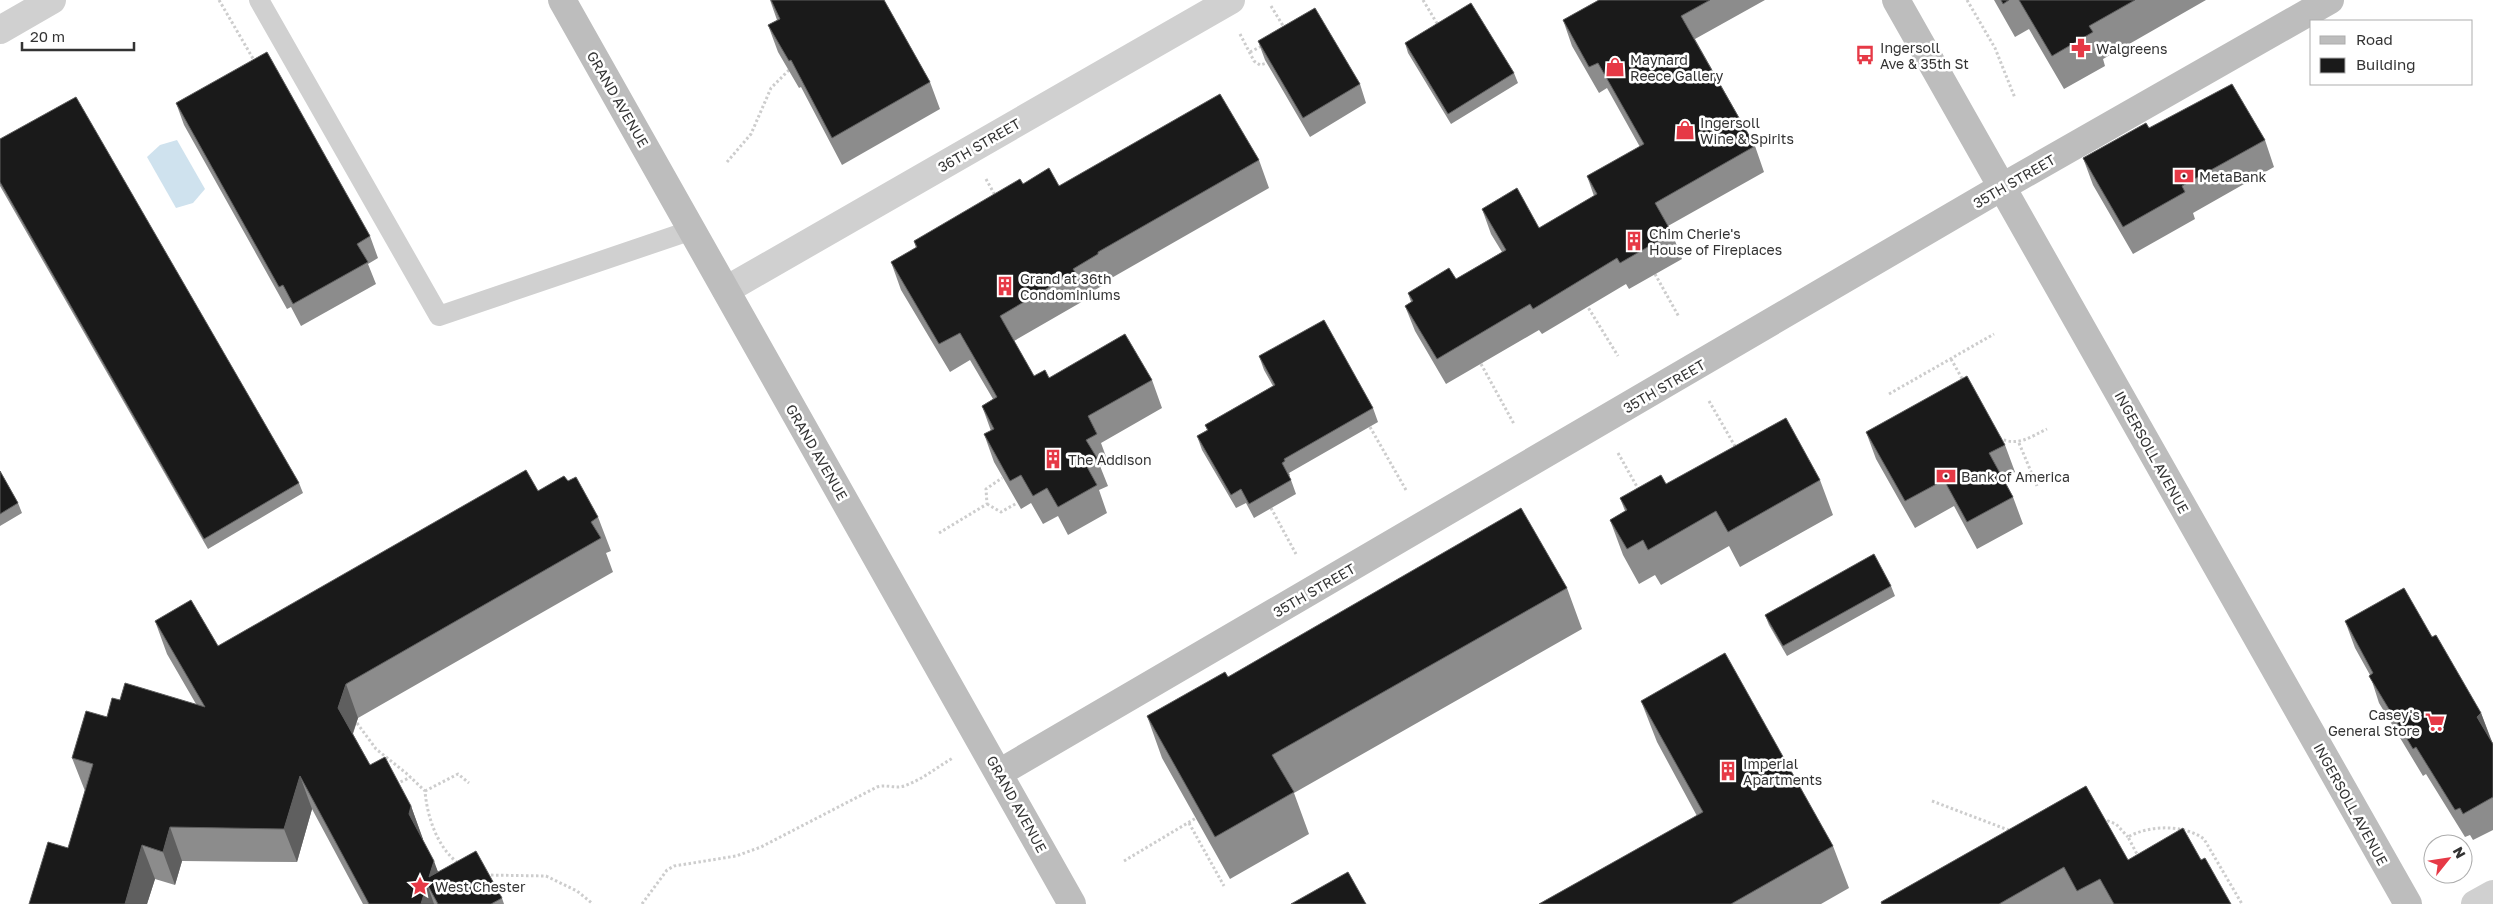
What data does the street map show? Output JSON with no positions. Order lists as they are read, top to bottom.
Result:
{
  "streets": {
    "main road": ["GRAND AVENUE", "35TH STREET", "INGERSOLL AVENUE"],
    "street": ["36TH STREET"]
  },
  "crossings": [
    ["GRAND AVENUE", "36TH STREET"],
    ["GRAND AVENUE", "35TH STREET"],
    ["35TH STREET", "INGERSOLL AVENUE"]
  ],
  "places": {
    "pharmacy": ["Walgreens"],
    "bus stop": ["Ingersoll Ave & 35th St"],
    "shop": ["Maynard Reece Gallery", "Ingersoll Wine & Spirits"],
    "bank": ["MetaBank", "Bank of America"],
    "building": [
      "Chim Cherie's House of Fireplaces",
      "Grand at 36th Condominiums",
      "The Addison",
      "Imperial Apartments"
    ],
    "supermarket": ["Casey's General Store"],
    "place": ["West Chester"]
  },
  "legend": ["Road", "Building"],
  "scale_bar": "20 m",
  "north": "top right"
}
